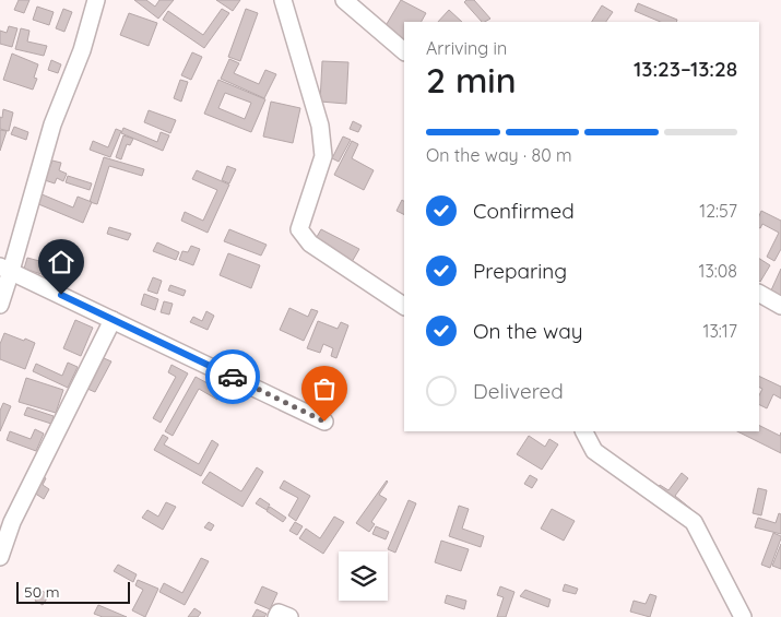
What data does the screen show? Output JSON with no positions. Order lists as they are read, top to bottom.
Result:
{
  "scale_bar": "50 m",
  "page": {
    "heading": ["2 min", "Arriving in", "13:23–13:28"],
    "bar": "On the way · 80 m",
    "list": [
      ["Confirmed", "12:57"],
      ["Preparing", "13:08"],
      ["On the way", "13:17"],
      "Delivered"
    ],
    "scale": "50 m"
  }
}
